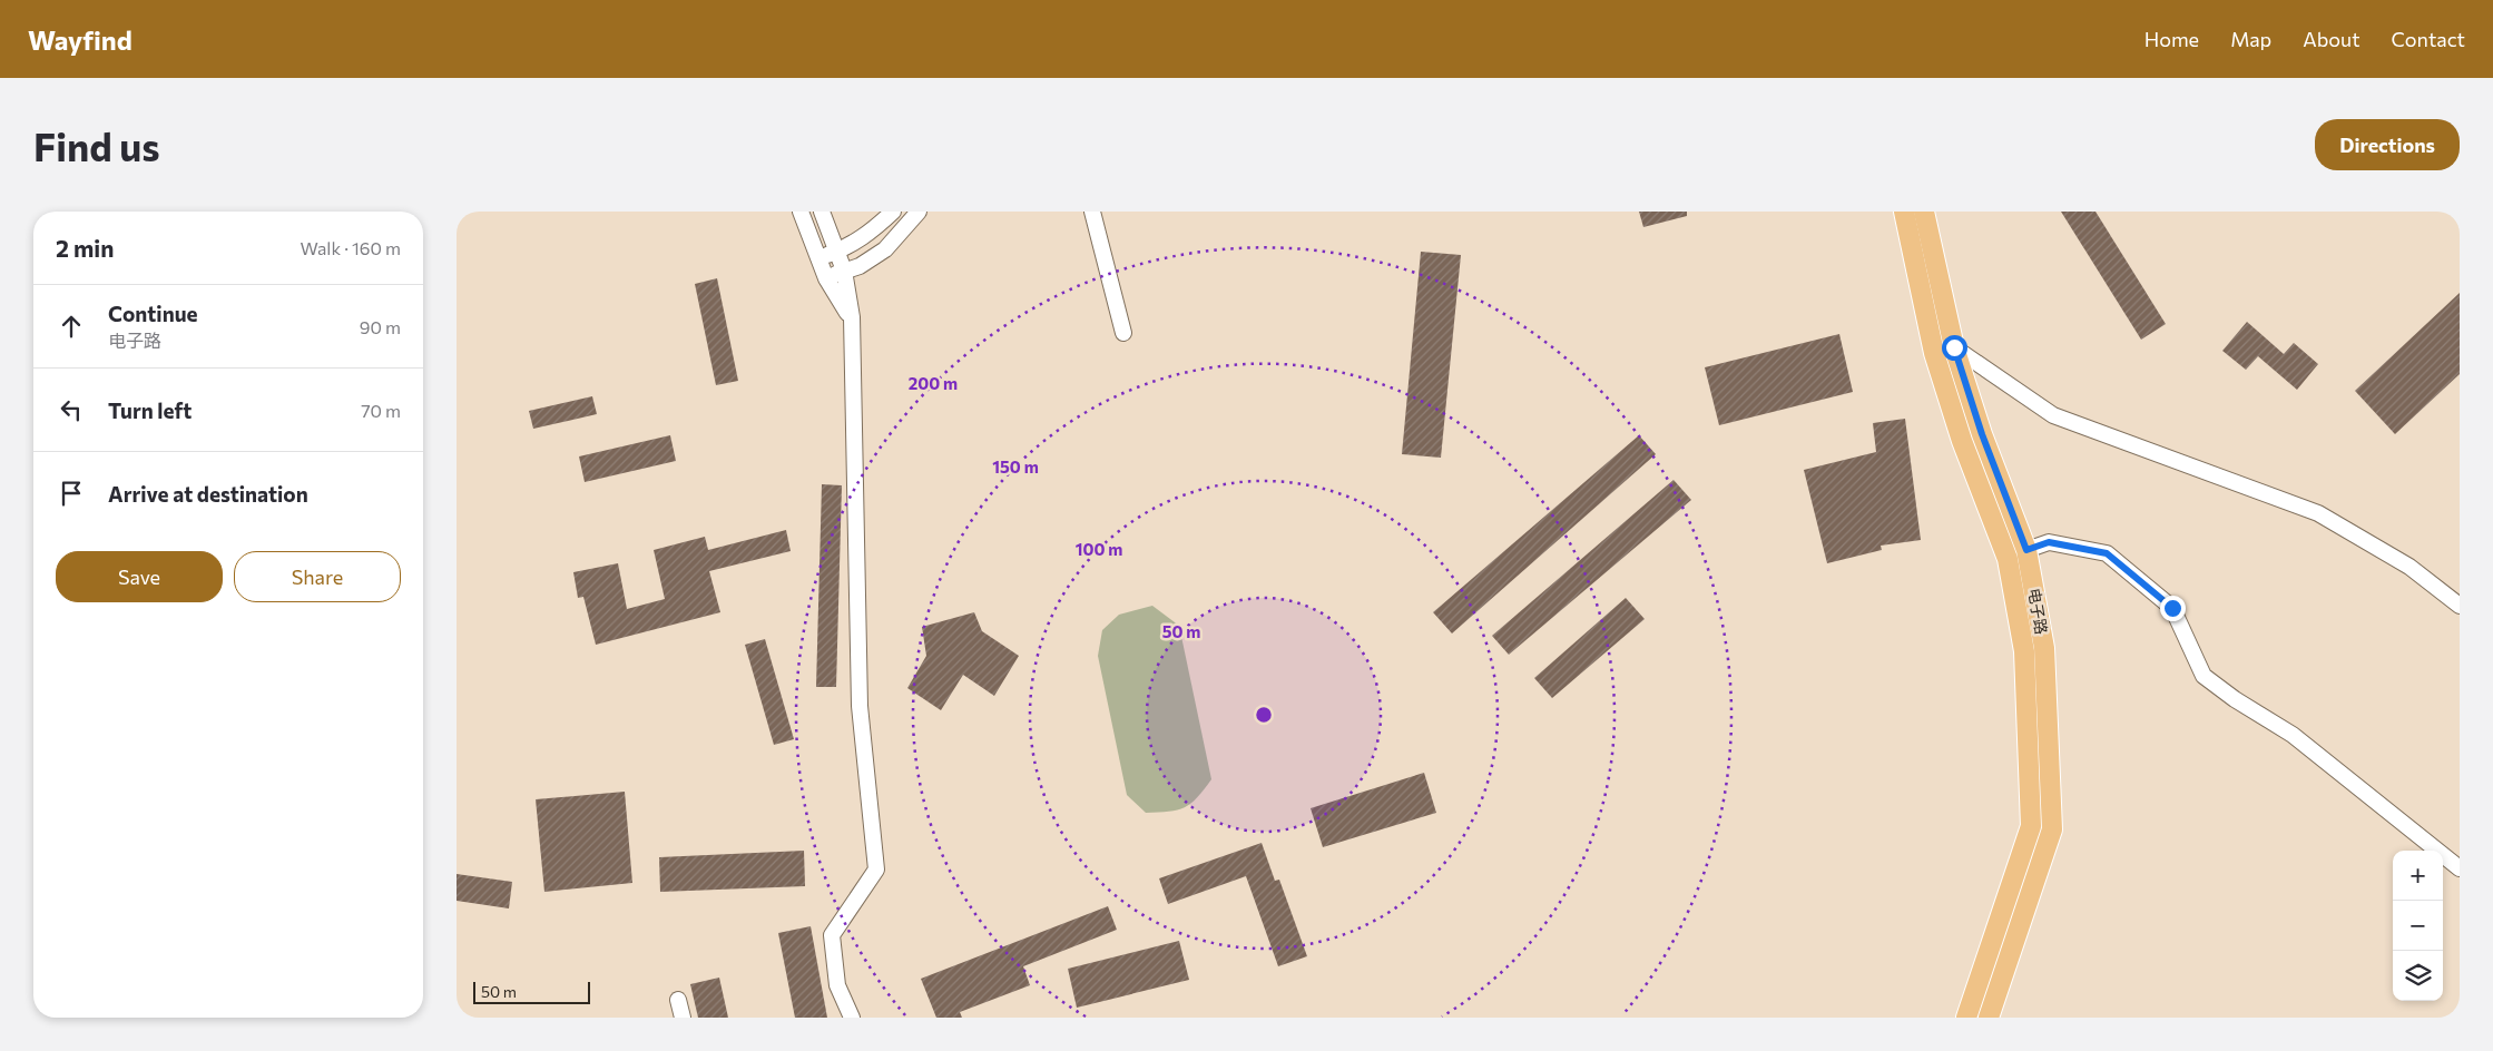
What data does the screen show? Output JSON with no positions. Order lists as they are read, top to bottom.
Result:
{
  "streets": {
    "main road": ["电子路"]
  },
  "scale_bar": "50 m",
  "page": {
    "header": "Wayfind",
    "nav": [
      "Home",
      "Map",
      "About",
      "Contact"
    ],
    "buttons": [
      "Directions",
      ["Save", "Share"]
    ],
    "title": "Find us",
    "heading": ["2 min", "Walk · 160 m"],
    "list": [
      ["Continue", "电子路", "90 m"],
      ["Turn left", "70 m"],
      "Arrive at destination"
    ],
    "map_buttons": ["+", "−"],
    "scale": "50 m"
  },
  "rings": [
    "200 m",
    "150 m",
    "100 m",
    "50 m"
  ]
}
